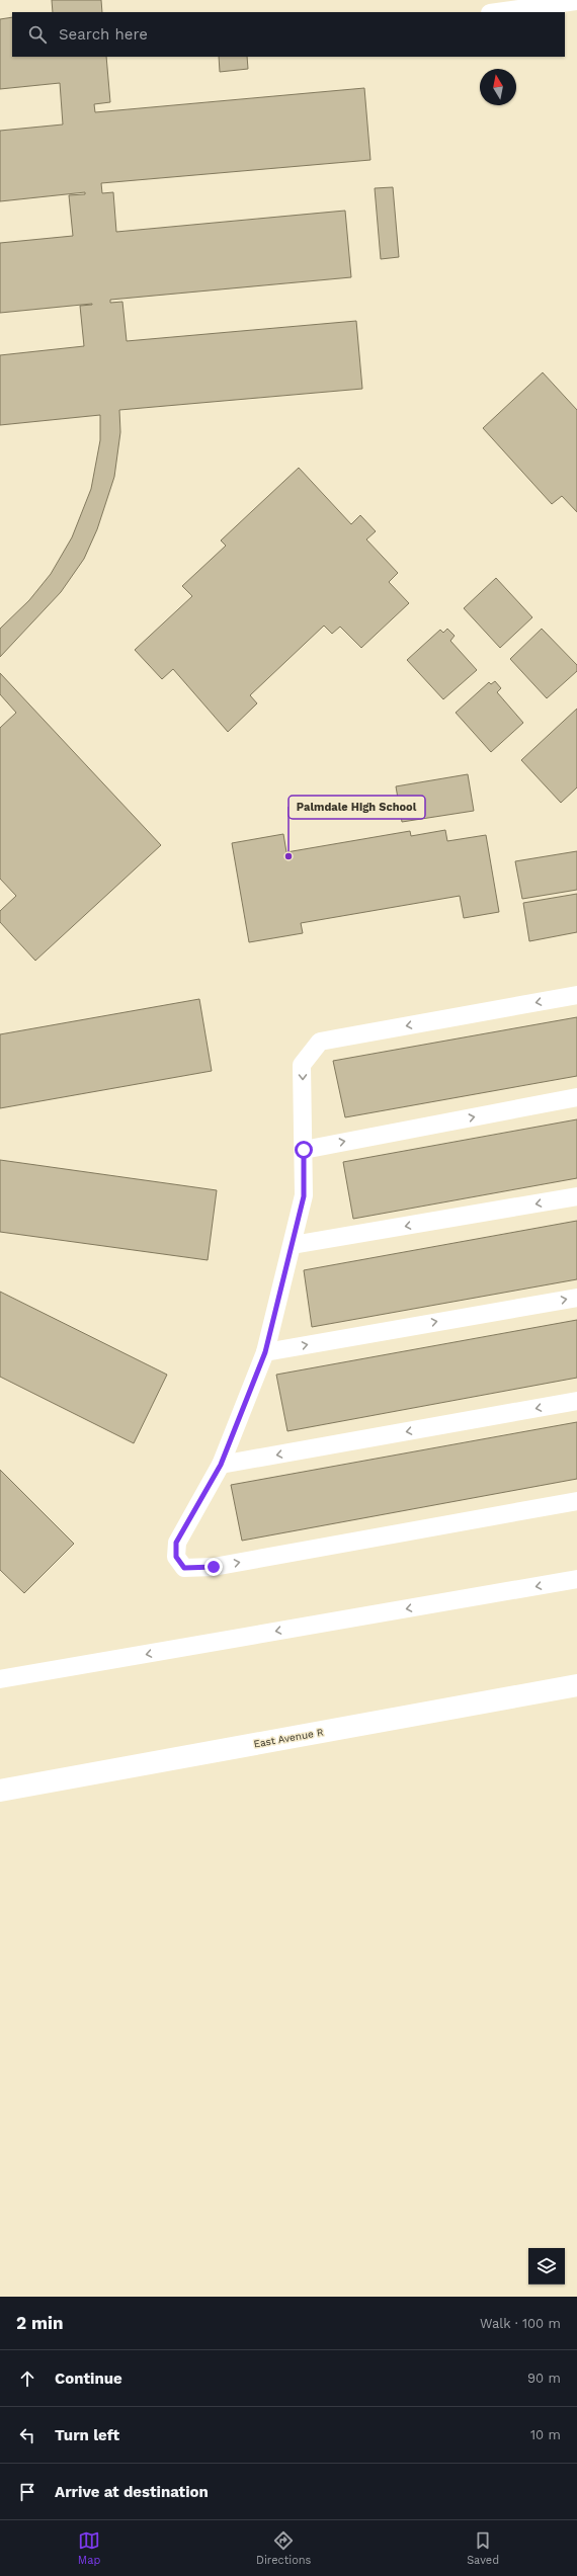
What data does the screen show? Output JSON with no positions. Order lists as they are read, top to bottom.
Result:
{
  "streets": {
    "main road": ["East Avenue R"]
  },
  "places": ["Palmdale High School"],
  "north": "top",
  "page": {
    "search": "Search here",
    "heading": ["2 min", "Walk · 100 m"],
    "list": [
      ["Continue", "90 m"],
      ["Turn left", "10 m"],
      "Arrive at destination"
    ],
    "nav": ["Map", "Directions", "Saved"]
  }
}
